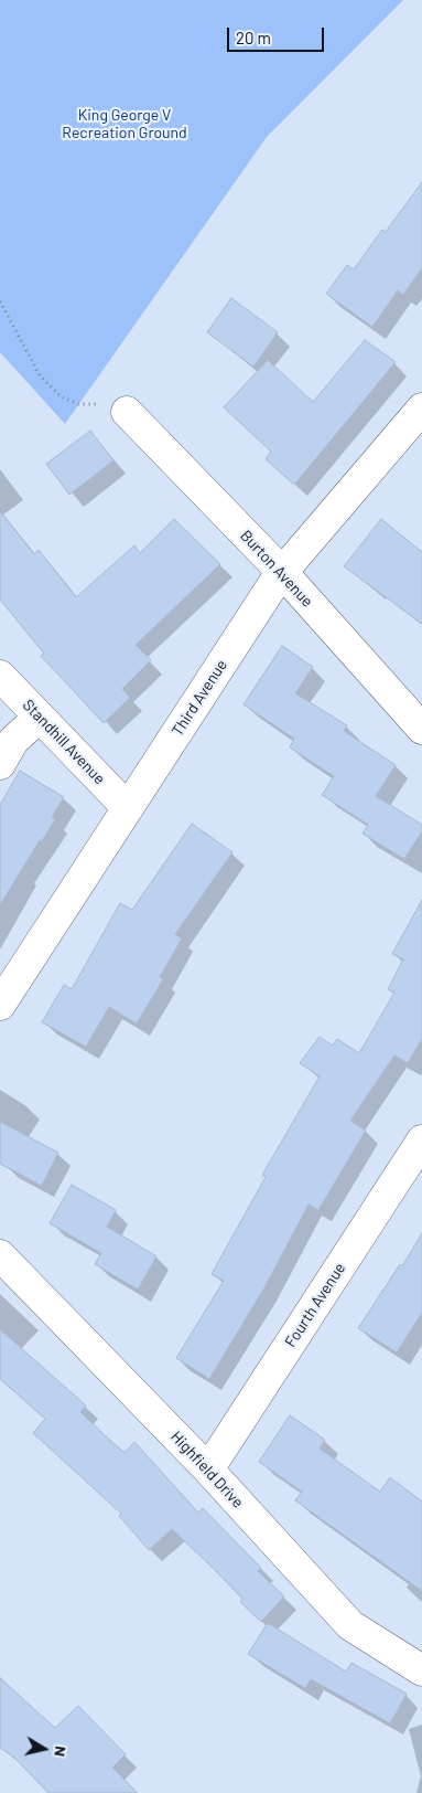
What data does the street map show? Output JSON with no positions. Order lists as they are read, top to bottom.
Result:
{
  "streets": {
    "street": [
      "Burton Avenue",
      "Third Avenue",
      "Standhill Avenue",
      "Fourth Avenue",
      "Highfield Drive"
    ]
  },
  "crossings": [
    ["Burton Avenue", "Third Avenue"],
    ["Third Avenue", "Standhill Avenue"],
    ["Fourth Avenue", "Highfield Drive"]
  ],
  "parks": ["King George V Recreation Ground"],
  "scale_bar": "20 m",
  "north": "right"
}
